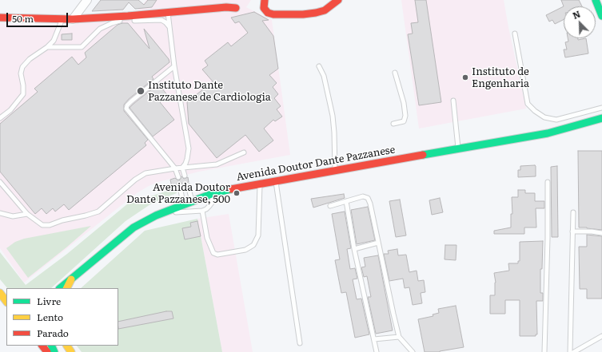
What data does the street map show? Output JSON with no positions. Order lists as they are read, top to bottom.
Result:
{
  "streets": {
    "street": ["Avenida Doutor Dante Pazzanese"]
  },
  "places": ["Instituto de Engenharia", "Instituto Dante Pazzanese de Cardiologia", "Avenida Doutor Dante Pazzanese, 500"],
  "legend": ["Livre", "Lento", "Parado"],
  "scale_bar": "50 m",
  "north": "top left"
}
